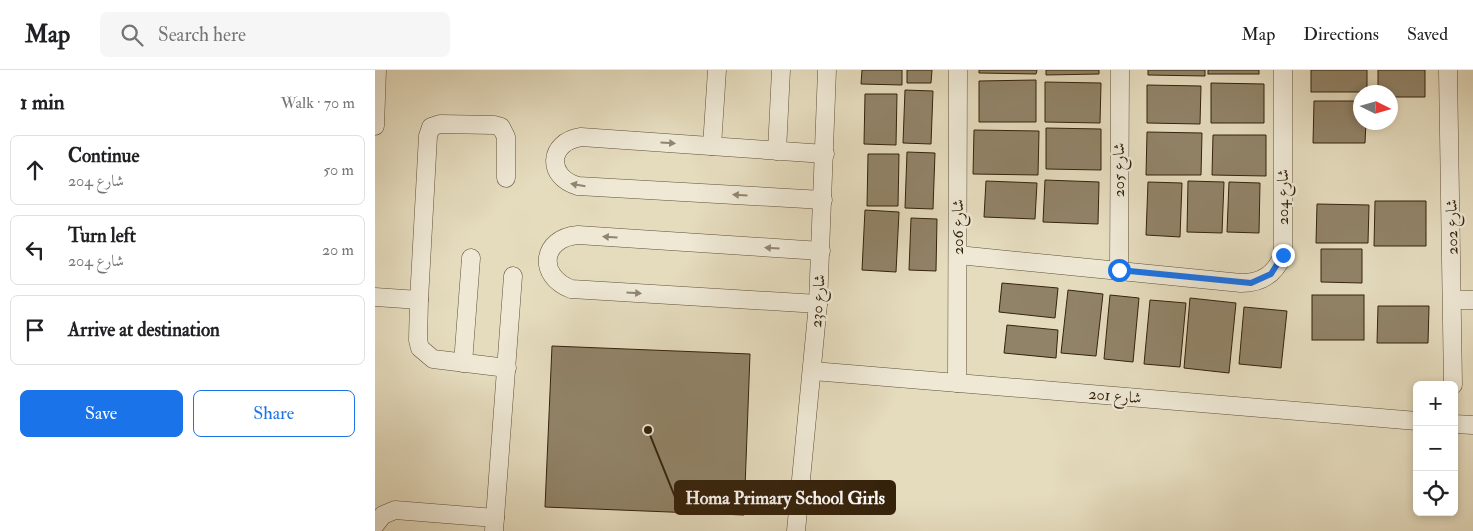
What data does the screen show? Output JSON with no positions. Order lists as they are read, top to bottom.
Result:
{
  "streets": {
    "street": [
      "شارع 205",
      "شارع 204",
      "شارع 206",
      "شارع 202",
      "شارع 230",
      "شارع 201"
    ]
  },
  "crossings": [
    ["شارع 205", "شارع 204"],
    ["شارع 204", "شارع 206"],
    ["شارع 206", "شارع 201"],
    ["شارع 230", "شارع 201"]
  ],
  "places": ["Homa Primary School Girls"],
  "north": "right",
  "page": {
    "header": "Map",
    "search": "Search here",
    "nav": ["Map", "Directions", "Saved"],
    "heading": ["1 min", "Walk · 70 m"],
    "list": [
      ["Continue", "شارع 204", "50 m"],
      ["Turn left", "شارع 204", "20 m"],
      "Arrive at destination"
    ],
    "buttons": ["Save", "Share"],
    "map_buttons": ["+", "−"]
  }
}
